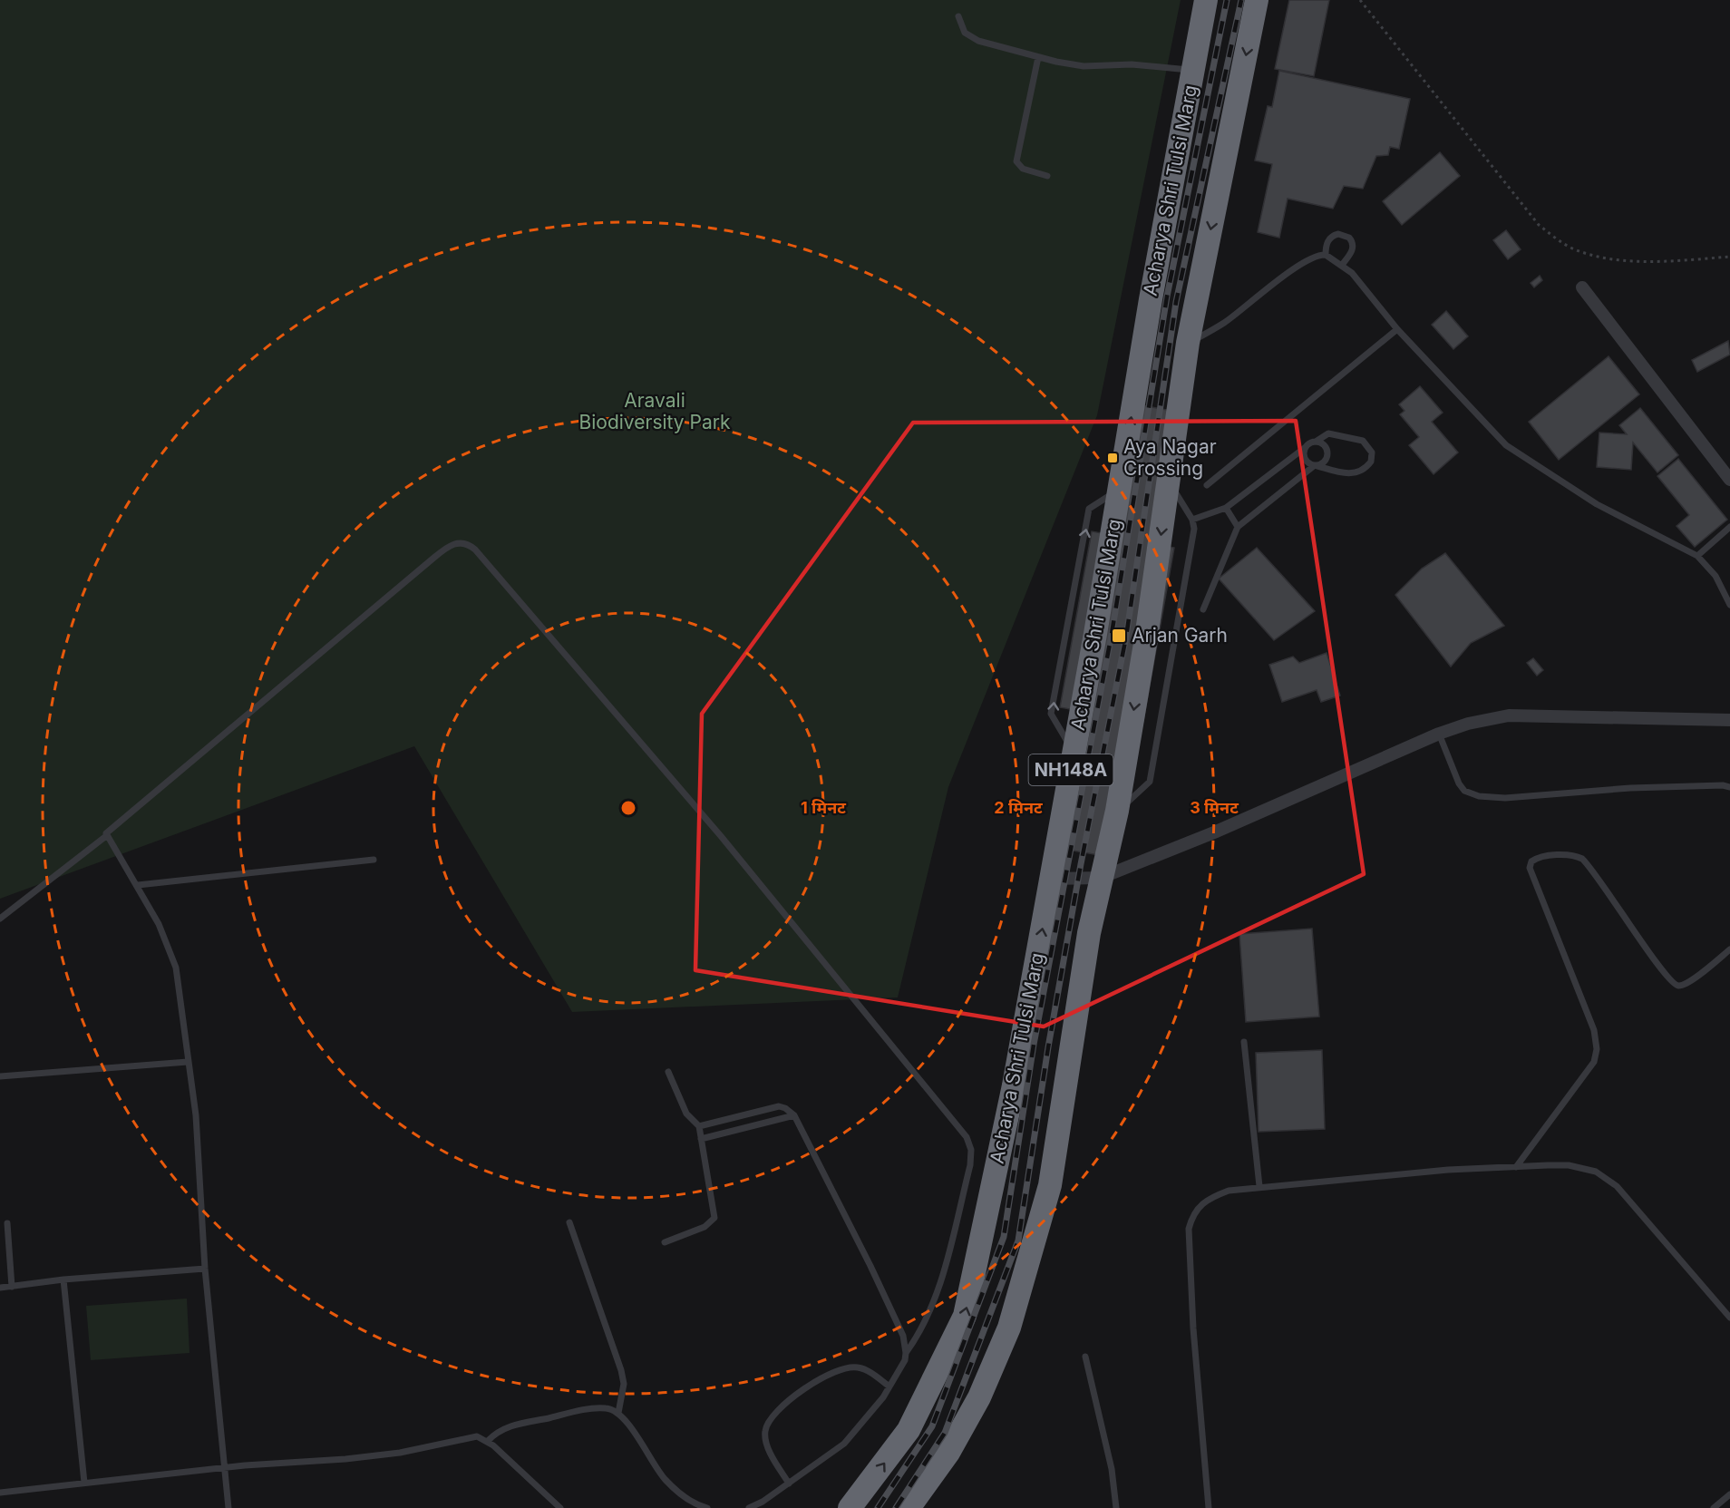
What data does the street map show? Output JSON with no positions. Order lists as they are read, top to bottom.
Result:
{
  "streets": {
    "highway": ["Acharya Shri Tulsi Marg", "NH148A"]
  },
  "parks": ["Aravali Biodiversity Park"],
  "places": {
    "transit": ["Aya Nagar Crossing", "Arjan Garh"]
  },
  "rings": ["1 मिनट", "2 मिनट", "3 मिनट"]
}
